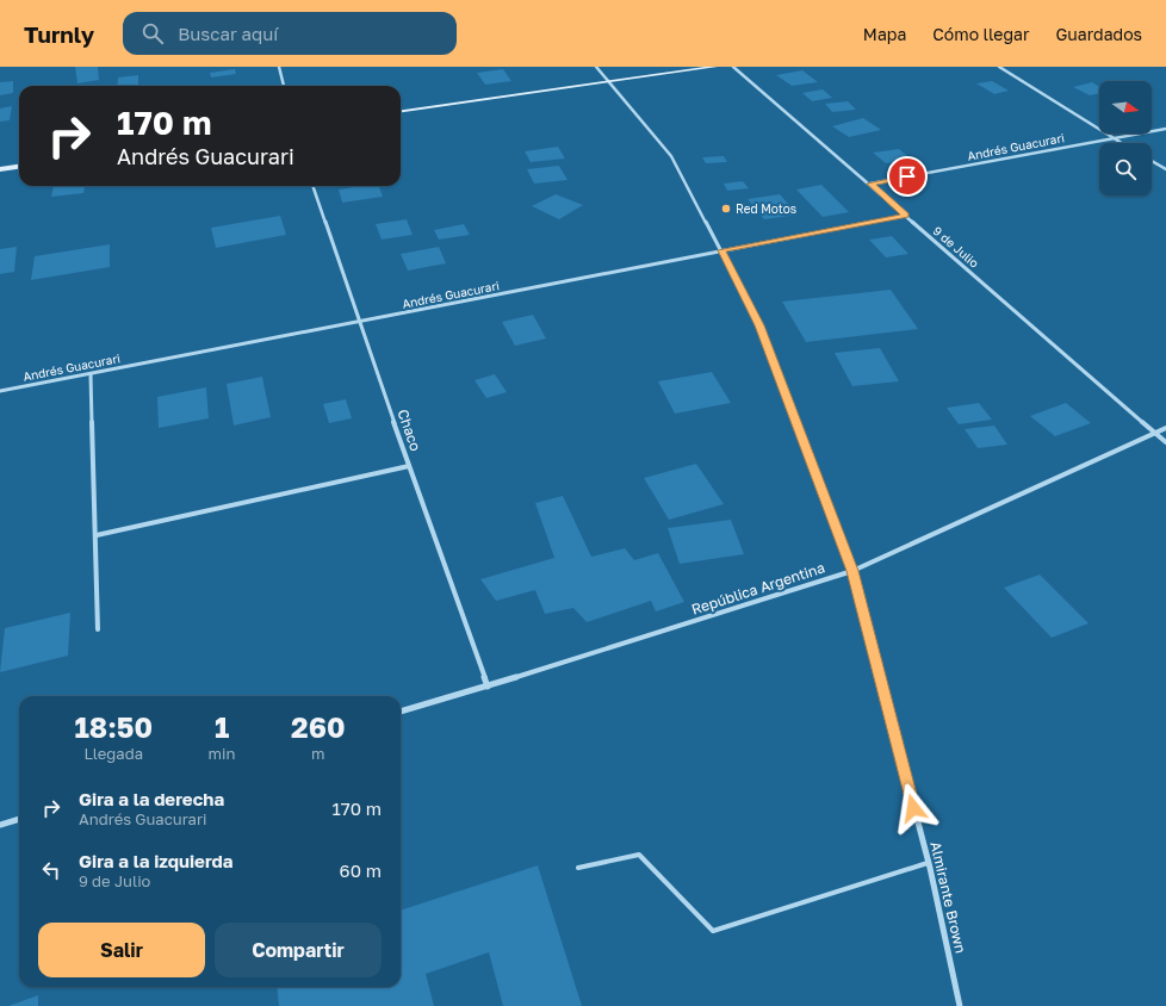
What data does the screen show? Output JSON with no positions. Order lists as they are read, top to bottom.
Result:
{
  "streets": {
    "street": [
      "Andrés Guacurari",
      "9 de Julio",
      "Chaco",
      "República Argentina",
      "Almirante Brown"
    ]
  },
  "crossings": [
    ["Andrés Guacurari", "9 de Julio"],
    ["Andrés Guacurari", "Chaco"],
    ["Andrés Guacurari", "Almirante Brown"],
    ["9 de Julio", "República Argentina"],
    ["Chaco", "República Argentina"],
    ["República Argentina", "Almirante Brown"]
  ],
  "places": ["Red Motos"],
  "north": "right",
  "page": {
    "header": "Turnly",
    "search": "Buscar aquí",
    "nav": ["Mapa", "Cómo llegar", "Guardados"],
    "turn": ["170 m", "Andrés Guacurari"],
    "eta": [
      "18:50",
      "Llegada",
      "1",
      "min",
      "260",
      "m"
    ],
    "list": [
      {
        "name": "Gira a la derecha",
        "note": "Andrés Guacurari",
        "value": "170 m"
      },
      {
        "name": "Gira a la izquierda",
        "note": "9 de Julio",
        "value": "60 m"
      }
    ],
    "buttons": ["Salir", "Compartir"]
  }
}
